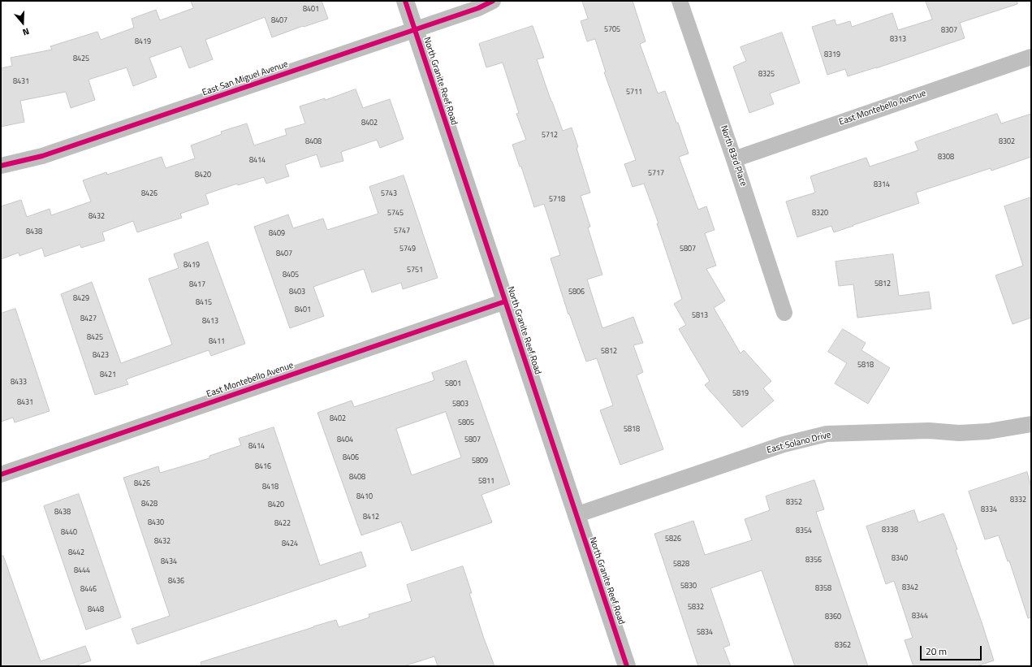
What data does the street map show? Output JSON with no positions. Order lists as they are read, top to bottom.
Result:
{
  "streets": {
    "street": [
      "East San Miguel Avenue",
      "North Granite Reef Road",
      "East Montebello Avenue",
      "North 83rd Place",
      "East Solano Drive"
    ]
  },
  "crossings": [
    ["East San Miguel Avenue", "North Granite Reef Road"],
    ["North Granite Reef Road", "East Montebello Avenue"],
    ["North Granite Reef Road", "East Solano Drive"],
    ["East Montebello Avenue", "North 83rd Place"]
  ],
  "house_numbers": [
    "8401",
    "8407",
    "5705",
    "8307",
    "8313",
    "8419",
    "8319",
    "8425",
    "8325",
    "8431",
    "5711",
    "8402",
    "5712",
    "8408",
    "8302",
    "8308",
    "8414",
    "5717",
    "8420",
    "8314",
    "8426",
    "5743",
    "5718",
    "5745",
    "8320",
    "8432",
    "5747",
    "8438",
    "8409",
    "5749",
    "5807",
    "8407",
    "8419",
    "5751",
    "8405",
    "5812",
    "8417",
    "8403",
    "5806",
    "8429",
    "8415",
    "8401",
    "5813",
    "8427",
    "8413",
    "8425",
    "8411",
    "5812",
    "8423",
    "5818",
    "8421",
    "8433",
    "5801",
    "5819",
    "8431",
    "5803",
    "8402",
    "5805",
    "5818",
    "8404",
    "5807",
    "8414",
    "8406",
    "5809",
    "8416",
    "8408",
    "5811",
    "8426",
    "8418",
    "8410",
    "8332",
    "8352",
    "8428",
    "8420",
    "8334",
    "8438",
    "8412",
    "8430",
    "8422",
    "8338",
    "8354",
    "8440",
    "5826",
    "8432",
    "8424",
    "8442",
    "8340",
    "8356",
    "8434",
    "5828",
    "8444",
    "8436",
    "5830",
    "8342",
    "8358",
    "8446",
    "5832",
    "8448",
    "8344",
    "8360",
    "5834",
    "8362"
  ],
  "scale_bar": "20 m",
  "north": "bottom"
}
